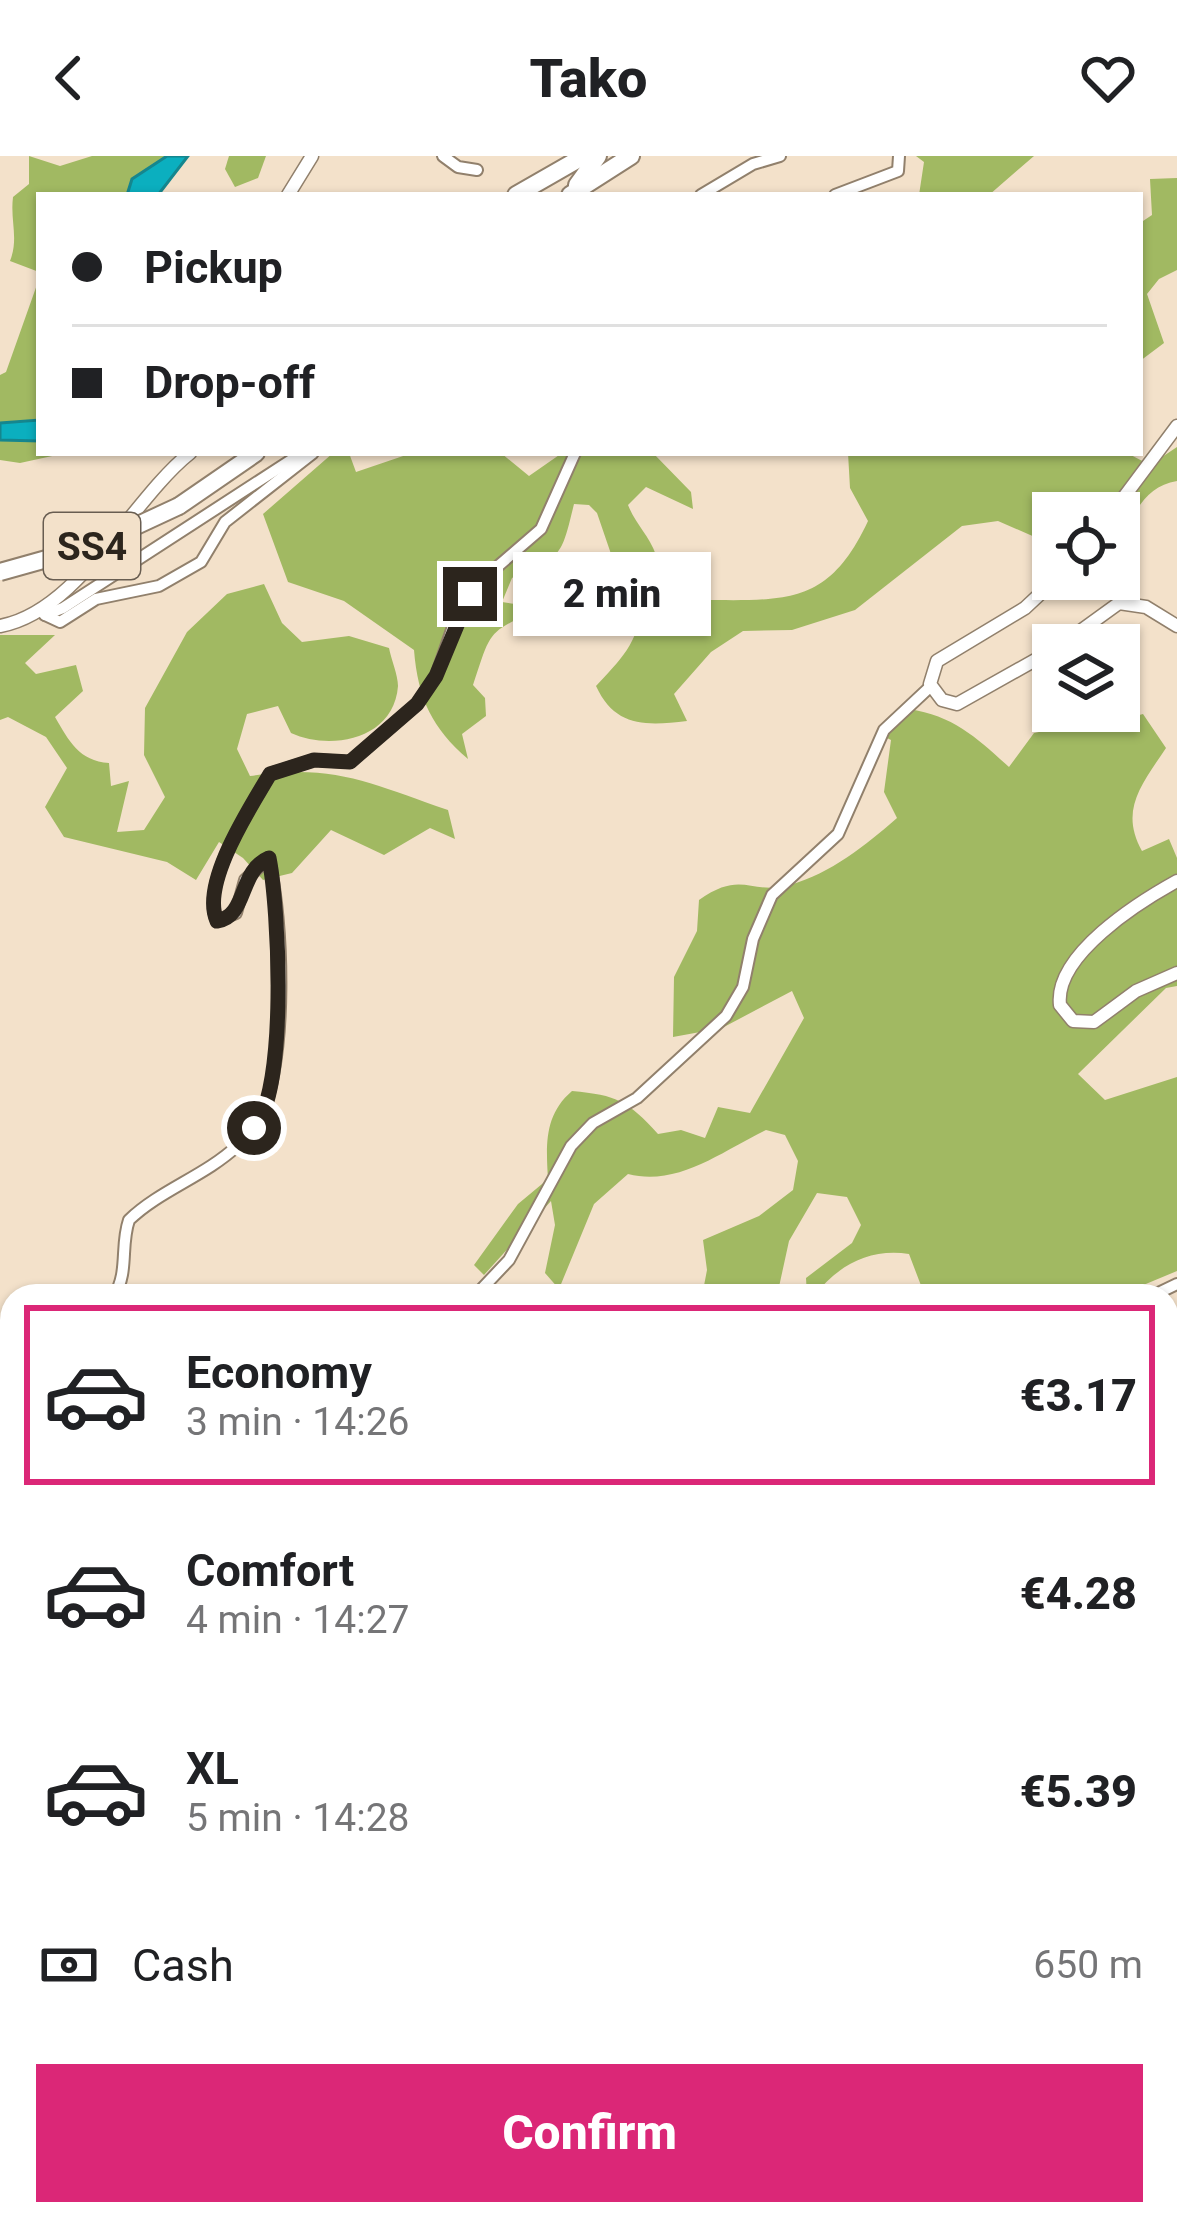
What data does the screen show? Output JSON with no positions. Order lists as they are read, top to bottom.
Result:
{
  "streets": {
    "highway": ["SS4"]
  },
  "page": {
    "header": "Tako",
    "banner": ["Pickup", "Drop-off"],
    "bubble": "2 min",
    "list": [
      {
        "name": "Economy",
        "note": "3 min · 14:26",
        "value": "€3.17"
      },
      {
        "name": "Comfort",
        "note": "4 min · 14:27",
        "value": "€4.28"
      },
      {
        "name": "XL",
        "note": "5 min · 14:28",
        "value": "€5.39"
      }
    ],
    "pay": ["Cash", "650 m"],
    "buttons": "Confirm"
  }
}
